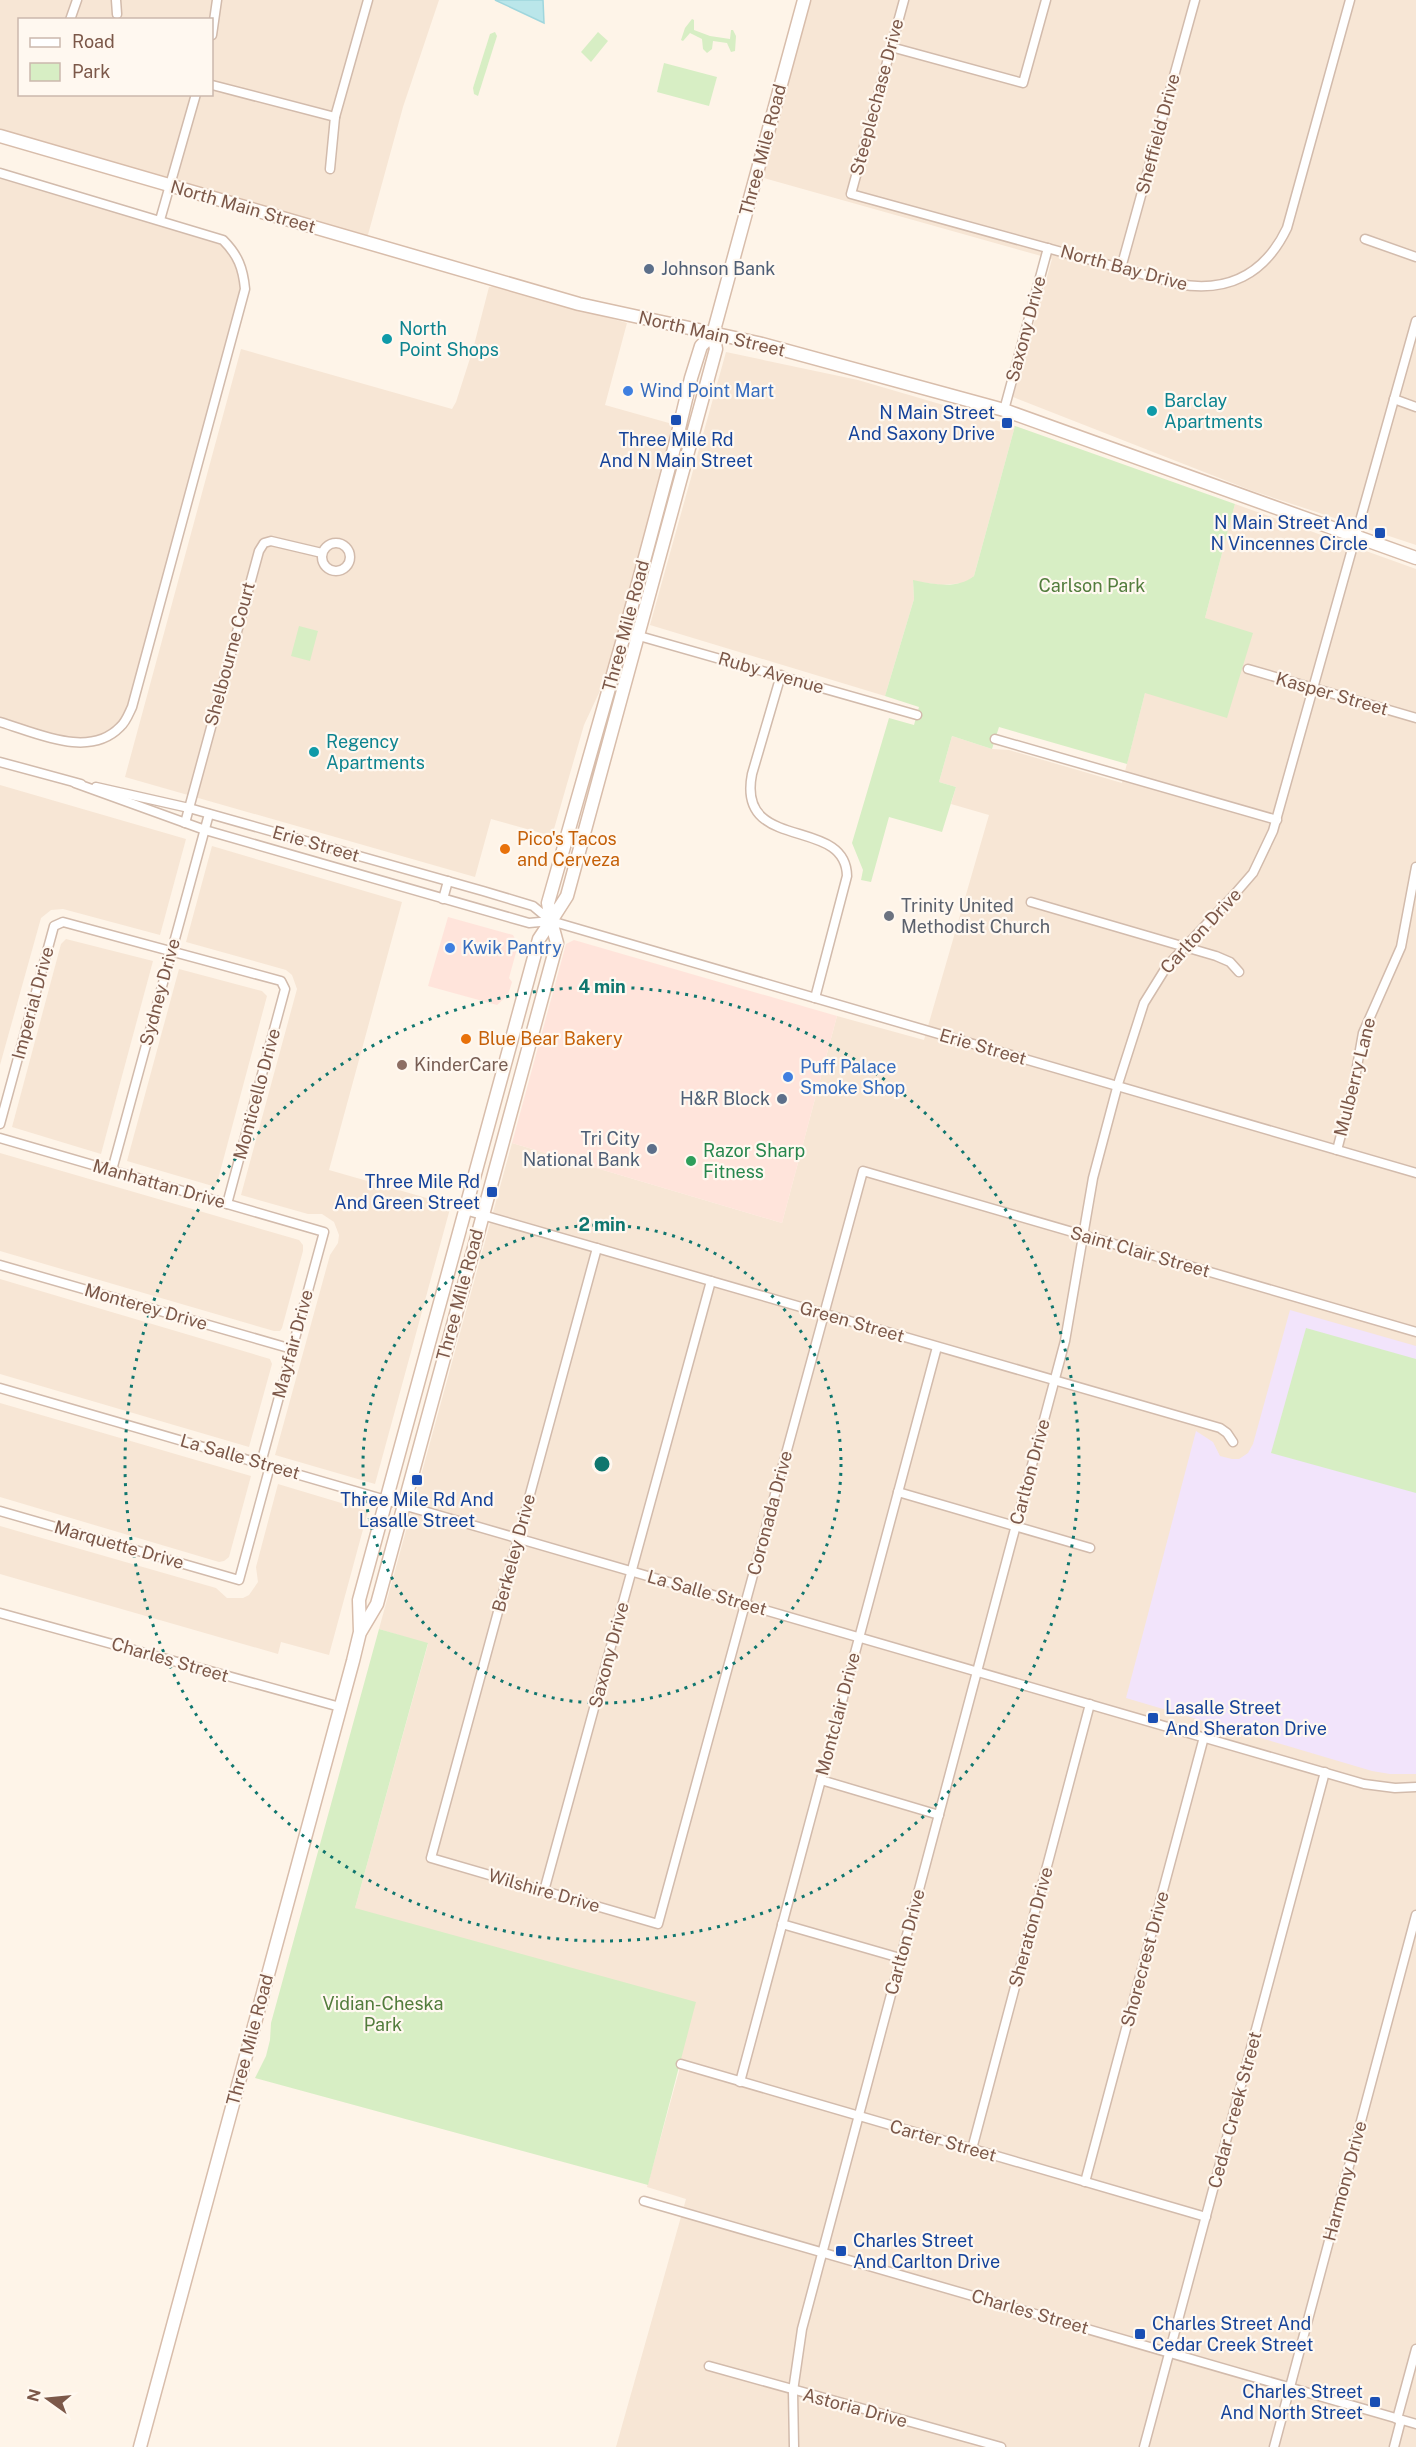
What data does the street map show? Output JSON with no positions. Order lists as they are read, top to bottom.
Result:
{
  "streets": {
    "street": [
      "Steeplechase Drive",
      "Sheffield Drive",
      "Three Mile Road",
      "North Main Street",
      "North Bay Drive",
      "Saxony Drive",
      "Shelbourne Court",
      "Ruby Avenue",
      "Kasper Street",
      "Erie Street",
      "Carlton Drive",
      "Sydney Drive",
      "Imperial Drive",
      "Mulberry Lane",
      "Monticello Drive",
      "Manhattan Drive",
      "Saint Clair Street",
      "Monterey Drive",
      "Green Street",
      "Mayfair Drive",
      "La Salle Street",
      "Coronada Drive",
      "Marquette Drive",
      "Berkeley Drive",
      "Charles Street",
      "Montclair Drive",
      "Wilshire Drive",
      "Sheraton Drive",
      "Shorecrest Drive",
      "Cedar Creek Street",
      "Carter Street",
      "Harmony Drive",
      "Astoria Drive"
    ]
  },
  "crossings": [
    ["Steeplechase Drive", "North Bay Drive"],
    ["Sheffield Drive", "North Bay Drive"],
    ["Three Mile Road", "North Main Street"],
    ["Three Mile Road", "Ruby Avenue"],
    ["Three Mile Road", "Erie Street"],
    ["Three Mile Road", "Green Street"],
    ["Three Mile Road", "La Salle Street"],
    ["Three Mile Road", "Charles Street"],
    ["North Main Street", "Saxony Drive"],
    ["North Main Street", "Carlton Drive"],
    ["North Bay Drive", "Saxony Drive"],
    ["Saxony Drive", "Green Street"],
    ["Saxony Drive", "La Salle Street"],
    ["Saxony Drive", "Wilshire Drive"],
    ["Shelbourne Court", "Erie Street"],
    ["Kasper Street", "Carlton Drive"],
    ["Erie Street", "Carlton Drive"],
    ["Erie Street", "Sydney Drive"],
    ["Erie Street", "Mulberry Lane"],
    ["Carlton Drive", "Saint Clair Street"],
    ["Carlton Drive", "Green Street"],
    ["Carlton Drive", "La Salle Street"],
    ["Carlton Drive", "Charles Street"],
    ["Carlton Drive", "Carter Street"],
    ["Carlton Drive", "Astoria Drive"],
    ["Sydney Drive", "Imperial Drive"],
    ["Sydney Drive", "Monticello Drive"],
    ["Sydney Drive", "Manhattan Drive"],
    ["Imperial Drive", "Monticello Drive"],
    ["Monticello Drive", "Manhattan Drive"],
    ["Manhattan Drive", "Mayfair Drive"],
    ["Saint Clair Street", "Coronada Drive"],
    ["Monterey Drive", "Mayfair Drive"],
    ["Green Street", "Coronada Drive"],
    ["Green Street", "Berkeley Drive"],
    ["Green Street", "Montclair Drive"],
    ["Mayfair Drive", "La Salle Street"],
    ["Mayfair Drive", "Marquette Drive"],
    ["La Salle Street", "Coronada Drive"],
    ["La Salle Street", "Berkeley Drive"],
    ["La Salle Street", "Montclair Drive"],
    ["La Salle Street", "Sheraton Drive"],
    ["La Salle Street", "Shorecrest Drive"],
    ["La Salle Street", "Cedar Creek Street"],
    ["Coronada Drive", "Wilshire Drive"],
    ["Berkeley Drive", "Wilshire Drive"],
    ["Charles Street", "Cedar Creek Street"],
    ["Charles Street", "Harmony Drive"],
    ["Montclair Drive", "Carter Street"],
    ["Sheraton Drive", "Carter Street"],
    ["Shorecrest Drive", "Carter Street"],
    ["Cedar Creek Street", "Carter Street"]
  ],
  "parks": ["Carlson Park", "Vidian-Cheska Park"],
  "places": {
    "other": [
      "Johnson Bank",
      "North Point Shops",
      "Wind Point Mart",
      "Barclay Apartments",
      "Regency Apartments",
      "Pico's Tacos and Cerveza",
      "Trinity United Methodist Church",
      "Kwik Pantry",
      "Blue Bear Bakery",
      "KinderCare",
      "Puff Palace Smoke Shop",
      "H&R Block",
      "Tri City National Bank",
      "Razor Sharp Fitness"
    ],
    "transit": [
      "Three Mile Rd And N Main Street",
      "N Main Street And Saxony Drive",
      "N Main Street And N Vincennes Circle",
      "Three Mile Rd And Green Street",
      "Three Mile Rd And Lasalle Street",
      "Lasalle Street And Sheraton Drive",
      "Charles Street And Carlton Drive",
      "Charles Street And Cedar Creek Street",
      "Charles Street And North Street"
    ]
  },
  "legend": ["Road", "Park"],
  "north": "left",
  "rings": ["4 min", "2 min"]
}
